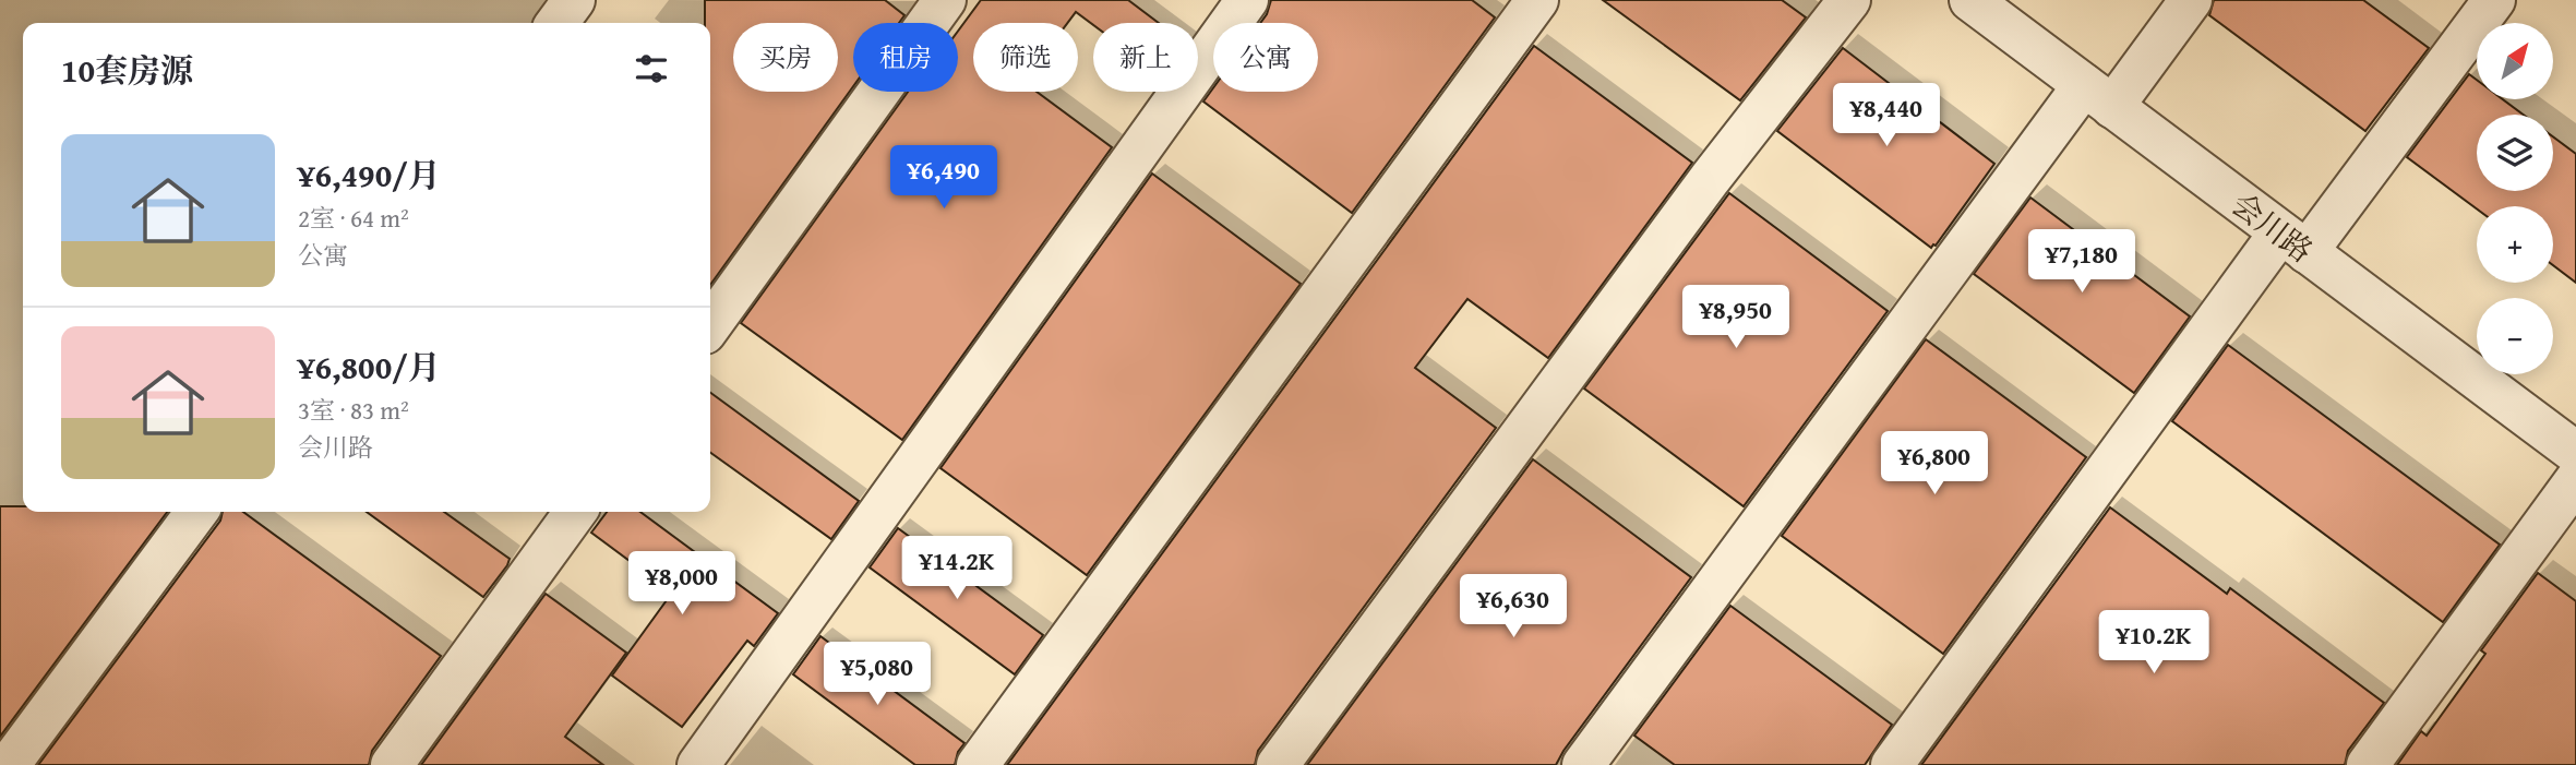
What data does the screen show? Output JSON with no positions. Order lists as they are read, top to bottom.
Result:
{
  "streets": {
    "street": ["会川路"]
  },
  "north": "top right",
  "page": {
    "map_buttons": ["+", "−"],
    "chip": [
      "买房",
      "租房",
      "筛选",
      "新上",
      "公寓"
    ],
    "heading": "10套房源",
    "price": [
      "¥8,440",
      "¥6,490",
      "¥7,180",
      "¥8,950",
      "¥6,800",
      "¥14.2K",
      "¥8,000",
      "¥6,630",
      "¥10.2K",
      "¥5,080"
    ],
    "list": [
      {
        "name": "¥6,490/月",
        "note": "2室 · 64 m² · 公寓"
      },
      {
        "name": "¥6,800/月",
        "note": "3室 · 83 m² · 会川路"
      }
    ]
  }
}
